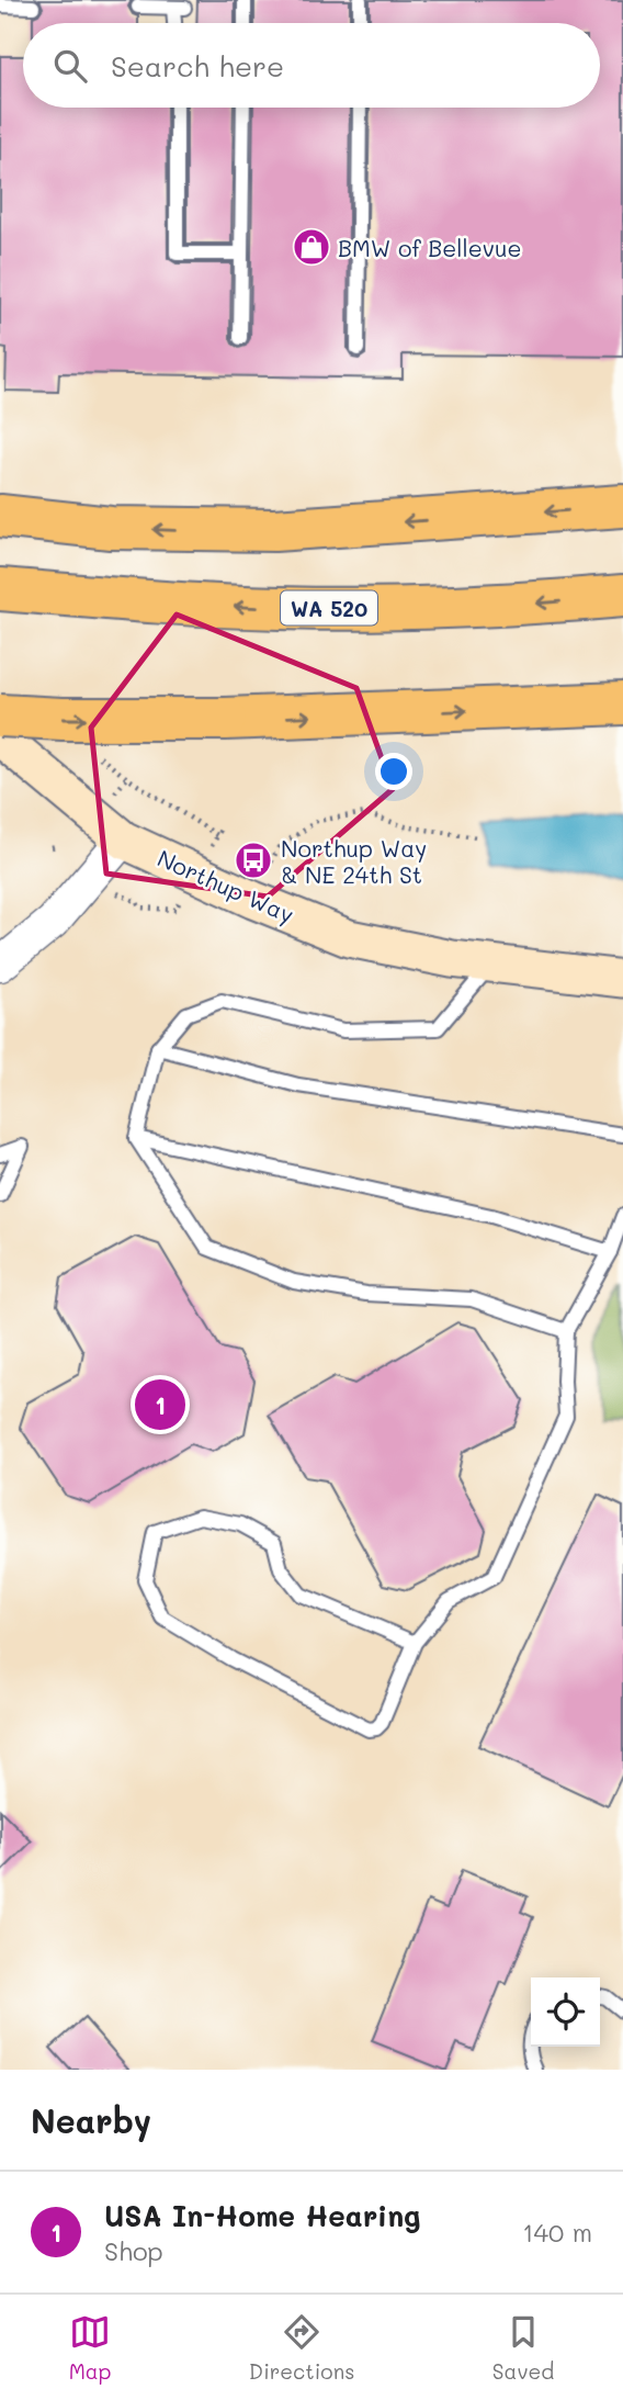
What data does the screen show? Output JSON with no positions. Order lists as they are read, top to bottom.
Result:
{
  "streets": {
    "highway": ["WA 520"],
    "main road": ["Northup Way"]
  },
  "places": {
    "shop": ["BMW of Bellevue"],
    "bus stop": ["Northup Way & NE 24th St"]
  },
  "page": {
    "search": "Search here",
    "pins": "1",
    "heading": "Nearby",
    "list": [
      {
        "mark": "1",
        "name": "USA In-Home Hearing",
        "note": "Shop",
        "value": "140 m"
      }
    ],
    "nav": ["Map", "Directions", "Saved"]
  }
}
